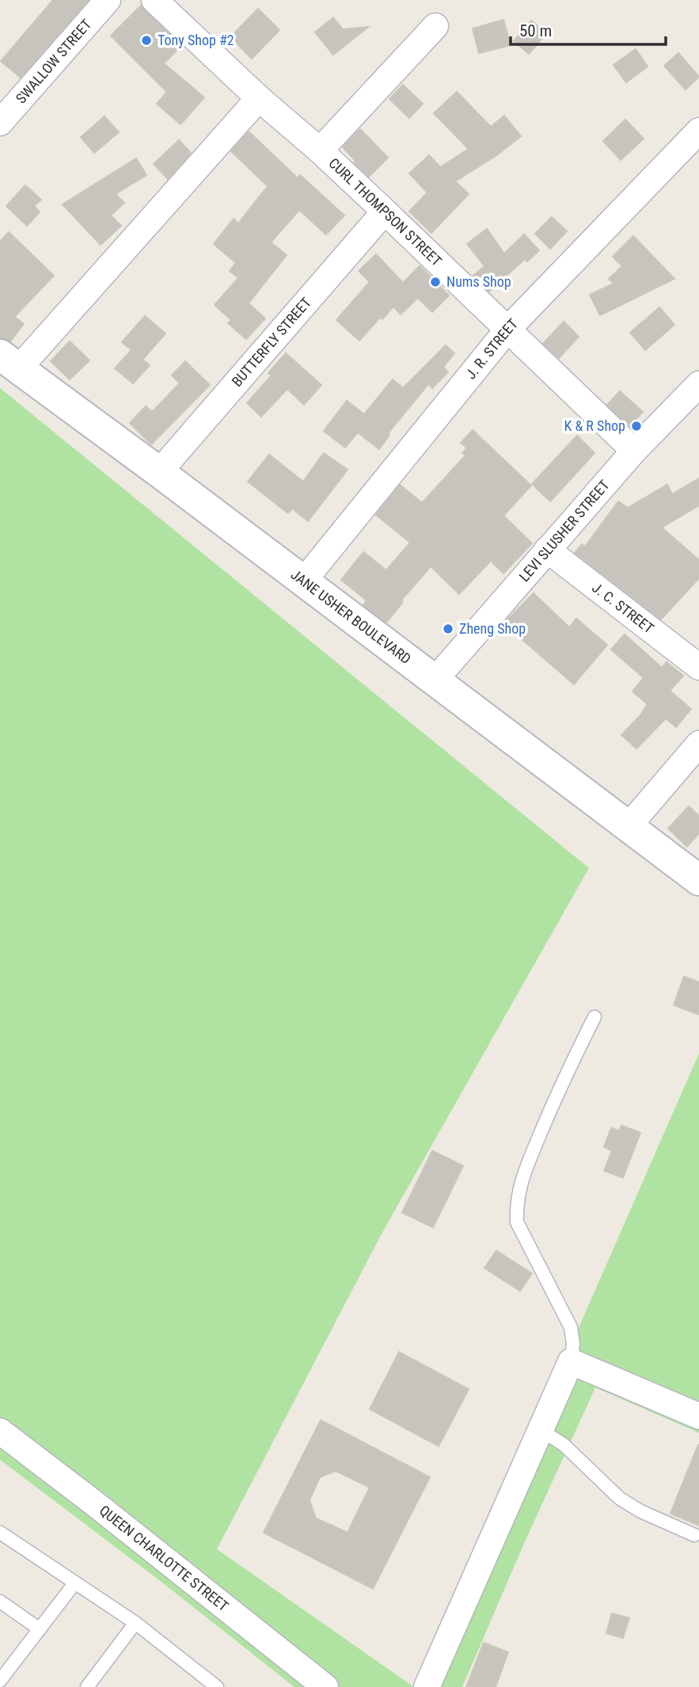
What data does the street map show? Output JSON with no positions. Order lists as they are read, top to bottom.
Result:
{
  "streets": {
    "street": [
      "SWALLOW STREET",
      "CURL THOMPSON STREET",
      "BUTTERFLY STREET",
      "J. R. STREET",
      "LEVI SLUSHER STREET",
      "J. C. STREET",
      "JANE USHER BOULEVARD",
      "QUEEN CHARLOTTE STREET"
    ]
  },
  "crossings": [
    ["CURL THOMPSON STREET", "BUTTERFLY STREET"],
    ["CURL THOMPSON STREET", "J. R. STREET"],
    ["CURL THOMPSON STREET", "LEVI SLUSHER STREET"],
    ["BUTTERFLY STREET", "JANE USHER BOULEVARD"],
    ["J. R. STREET", "JANE USHER BOULEVARD"],
    ["LEVI SLUSHER STREET", "J. C. STREET"],
    ["LEVI SLUSHER STREET", "JANE USHER BOULEVARD"]
  ],
  "places": [
    "Tony Shop #2",
    "Nums Shop",
    "K & R Shop",
    "Zheng Shop"
  ],
  "scale_bar": "50 m"
}
